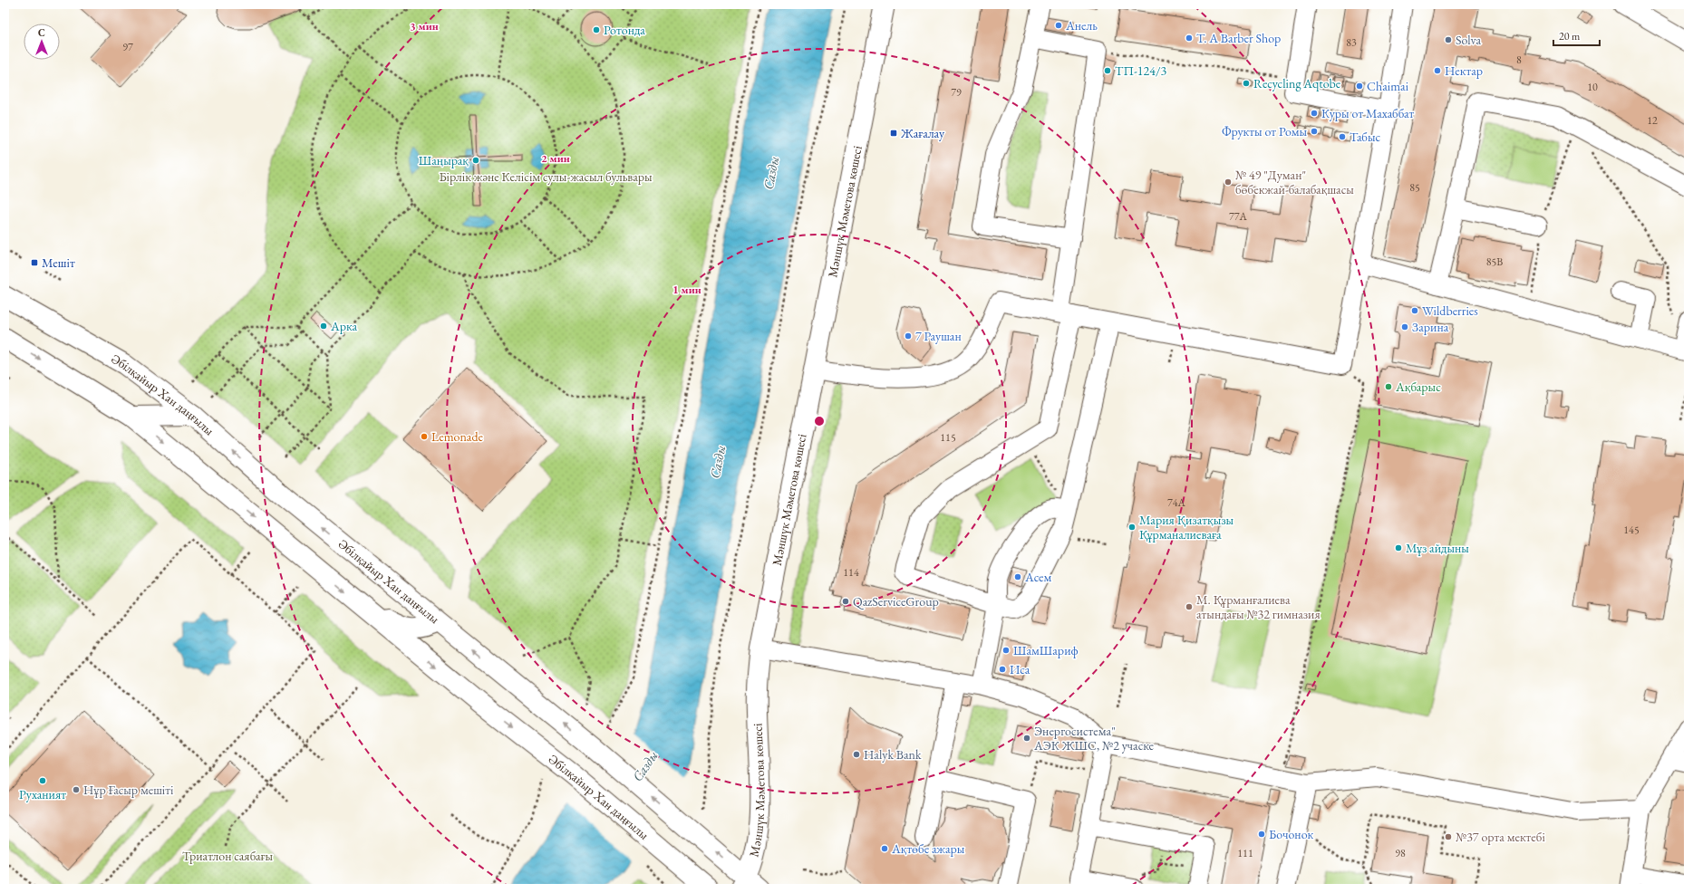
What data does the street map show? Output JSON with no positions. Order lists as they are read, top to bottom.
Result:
{
  "streets": {
    "main road": ["Мәншүк Мәметова көшесі", "Әбілқайыр Хан даңғылы"]
  },
  "crossings": [
    ["Мәншүк Мәметова көшесі", "Әбілқайыр Хан даңғылы"]
  ],
  "water": ["Сазды"],
  "parks": ["Бірлік және Келісім сулы-жасыл бульвары", "Триатлон саябағы"],
  "places": {
    "other": [
      "Анель",
      "Ротонда",
      "T. A Barber Shop",
      "Solva",
      "ТП-124/3",
      "Нектар",
      "Recycling Aqtobe",
      "Chaimai",
      "Куры от Махаббат",
      "Фрукты от Ромы",
      "Табыс",
      "Шаңырақ",
      "№ 49 \"Думан\" бөбекжай-балабақшасы",
      "Wildberries",
      "Арка",
      "Зарина",
      "7 Раушан",
      "Ақбарыс",
      "Lemonade",
      "Мария Қизатқызы Құрманалиеваға",
      "Мұз айдыны",
      "Асем",
      "QazServiceGroup",
      "М. Құрманғалиева атындағы №32 гимназия",
      "ШамШариф",
      "Иса",
      "Энергосистема\" АЭК ЖШС, №2 учаске",
      "Halyk Bank",
      "Руханият",
      "Нұр Ғасыр мешіті",
      "Бочонок",
      "№37 орта мектебі",
      "Ақтөбе ажары"
    ],
    "transit": ["Жағалау", "Мешіт"]
  },
  "house_numbers": [
    "83",
    "97",
    "8",
    "10",
    "79",
    "12",
    "85",
    "77А",
    "85В",
    "115",
    "74А",
    "145",
    "114",
    "111",
    "98"
  ],
  "scale_bar": "20 m",
  "north": "top",
  "rings": ["3 мин", "2 мин", "1 мин"]
}
